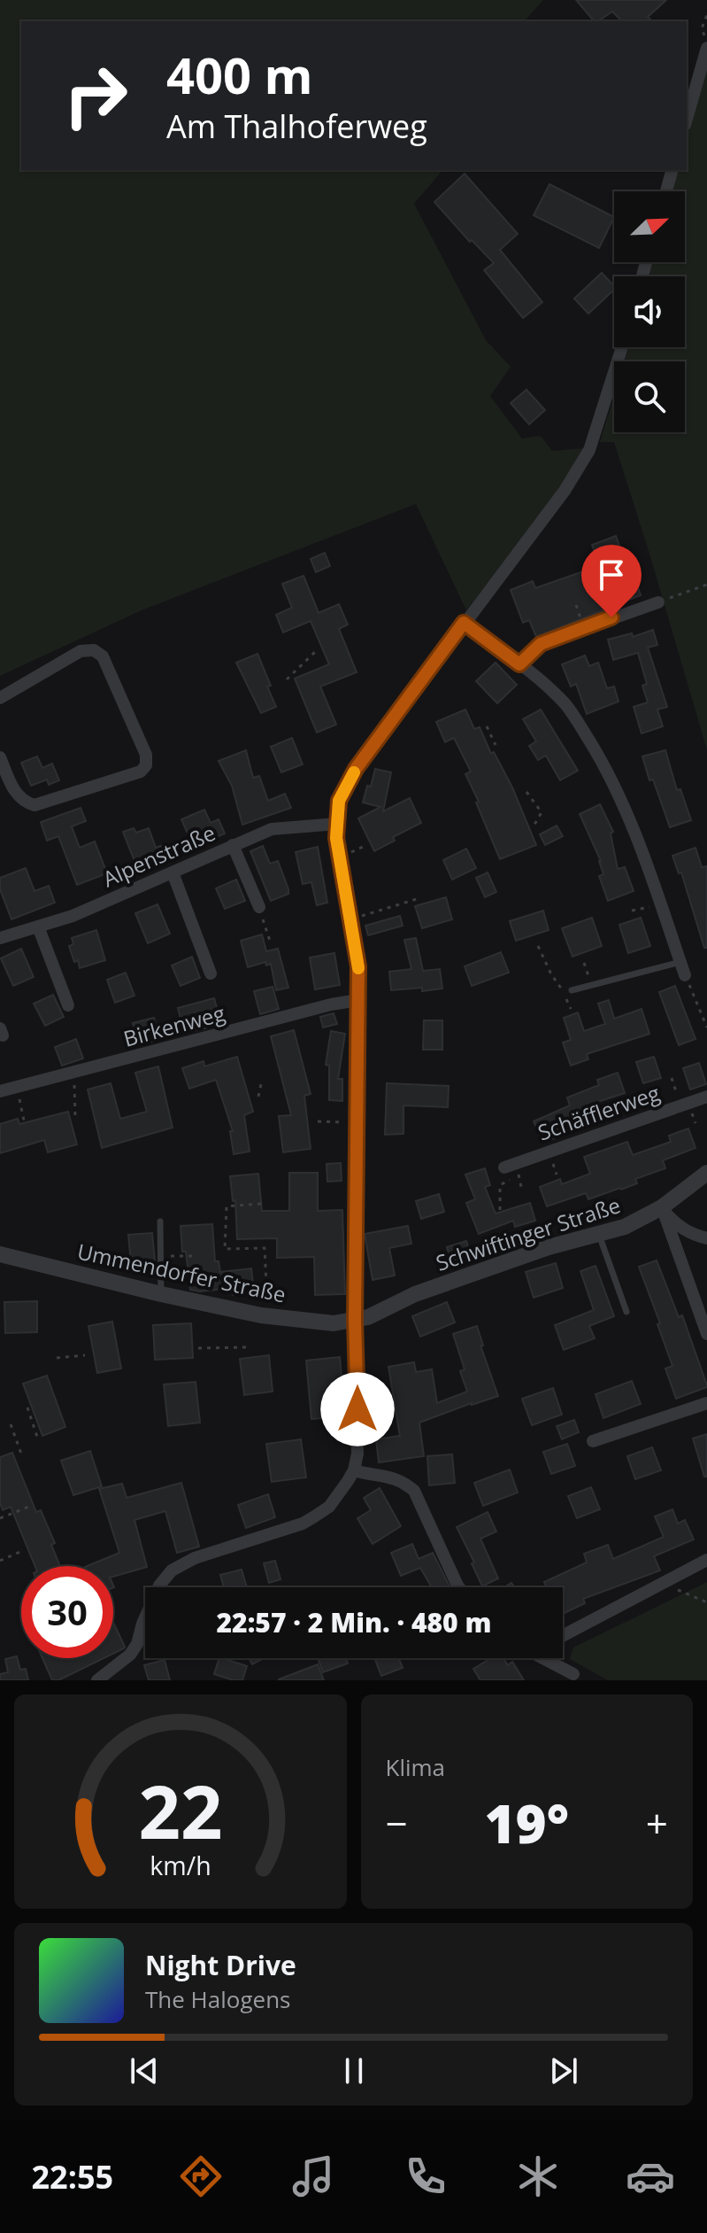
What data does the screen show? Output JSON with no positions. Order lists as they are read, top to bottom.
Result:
{
  "streets": {
    "street": [
      "Alpenstraße",
      "Birkenweg",
      "Schäfflerweg",
      "Schwiftinger Straße",
      "Ummendorfer Straße"
    ]
  },
  "crossings": [
    ["Schwiftinger Straße", "Ummendorfer Straße"]
  ],
  "north": "top right",
  "page": {
    "turn": ["400 m", "Am Thalhoferweg"],
    "limit": "30",
    "trip": "22:57 · 2 Min. · 480 m",
    "tile": "Klima",
    "heat": ["−", "19°", "+"],
    "song": ["Night Drive", "The Halogens"],
    "tabs": "22:55",
    "gauge": ["22", "km/h"]
  }
}
